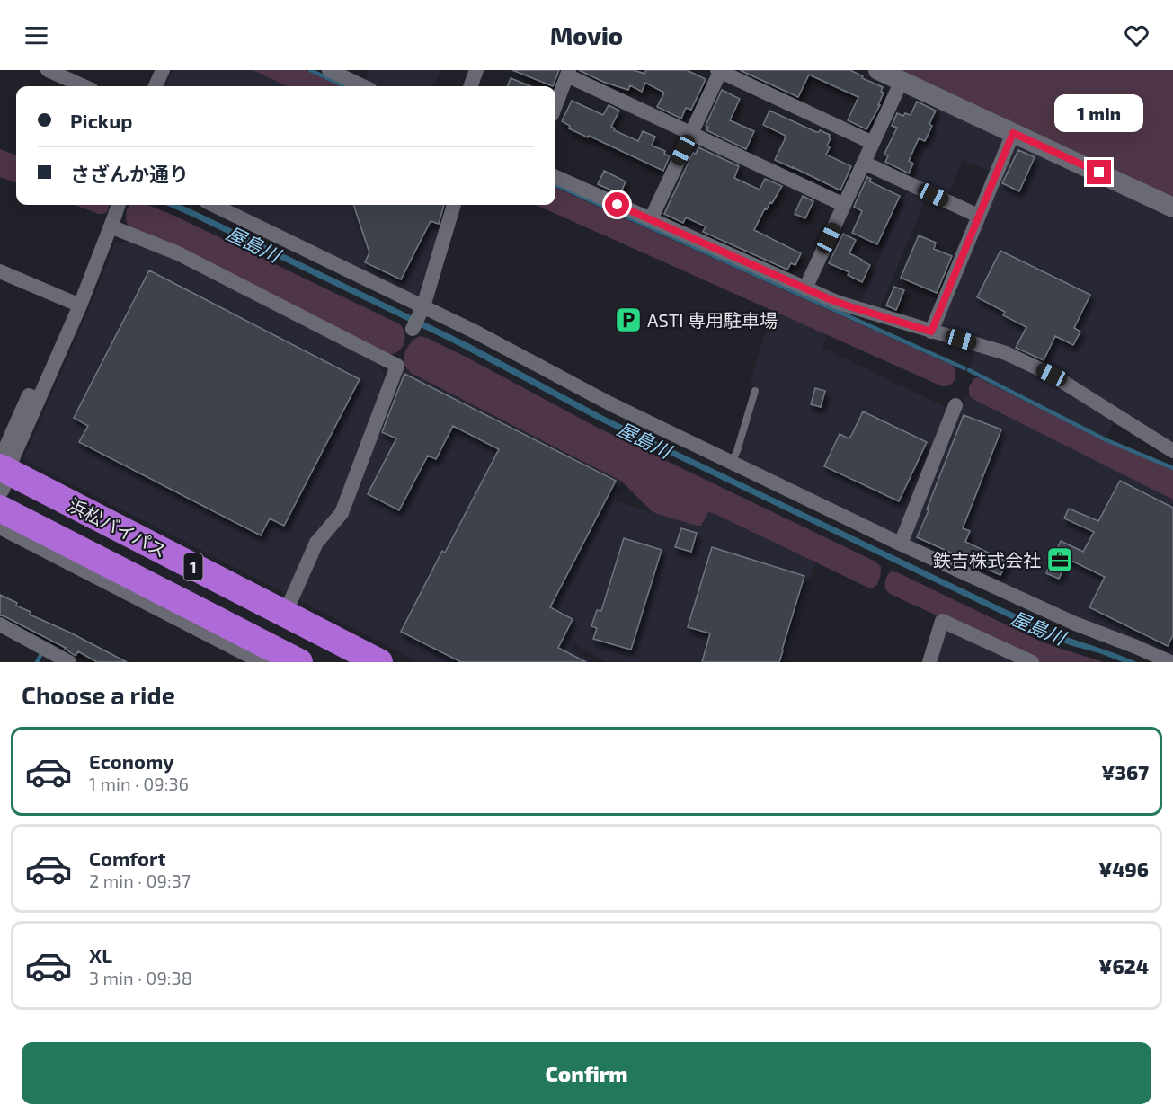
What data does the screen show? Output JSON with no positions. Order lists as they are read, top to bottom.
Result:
{
  "streets": {
    "highway": ["浜松バイパス", "1"]
  },
  "water": ["屋島川"],
  "places": {
    "parking": ["ASTI 専用駐車場"],
    "office": ["鉄吉株式会社"]
  },
  "page": {
    "header": "Movio",
    "banner": ["Pickup", "さざんか通り"],
    "bubble": "1 min",
    "heading": "Choose a ride",
    "list": [
      {
        "name": "Economy",
        "note": "1 min · 09:36",
        "value": "¥367"
      },
      {
        "name": "Comfort",
        "note": "2 min · 09:37",
        "value": "¥496"
      },
      {
        "name": "XL",
        "note": "3 min · 09:38",
        "value": "¥624"
      }
    ],
    "buttons": "Confirm"
  }
}
